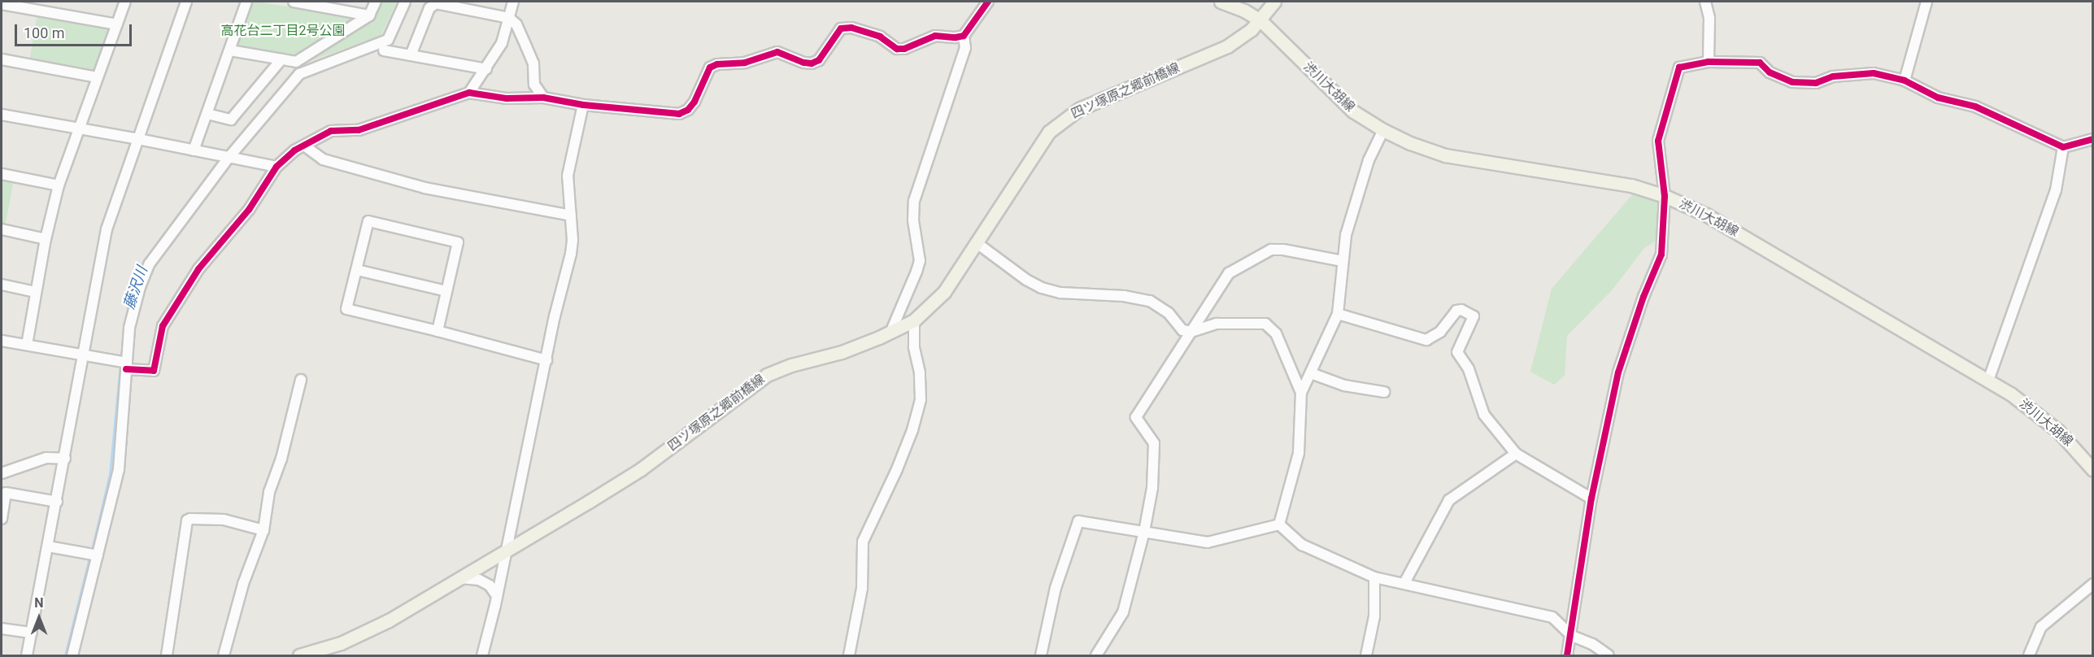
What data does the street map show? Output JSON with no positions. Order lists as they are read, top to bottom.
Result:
{
  "streets": {
    "main road": ["渋川大胡線", "四ツ塚原之郷前橋線"]
  },
  "crossings": [
    ["渋川大胡線", "四ツ塚原之郷前橋線"]
  ],
  "water": ["藤沢川"],
  "parks": ["高花台二丁目2号公園"],
  "scale_bar": "100 m",
  "north": "top"
}
